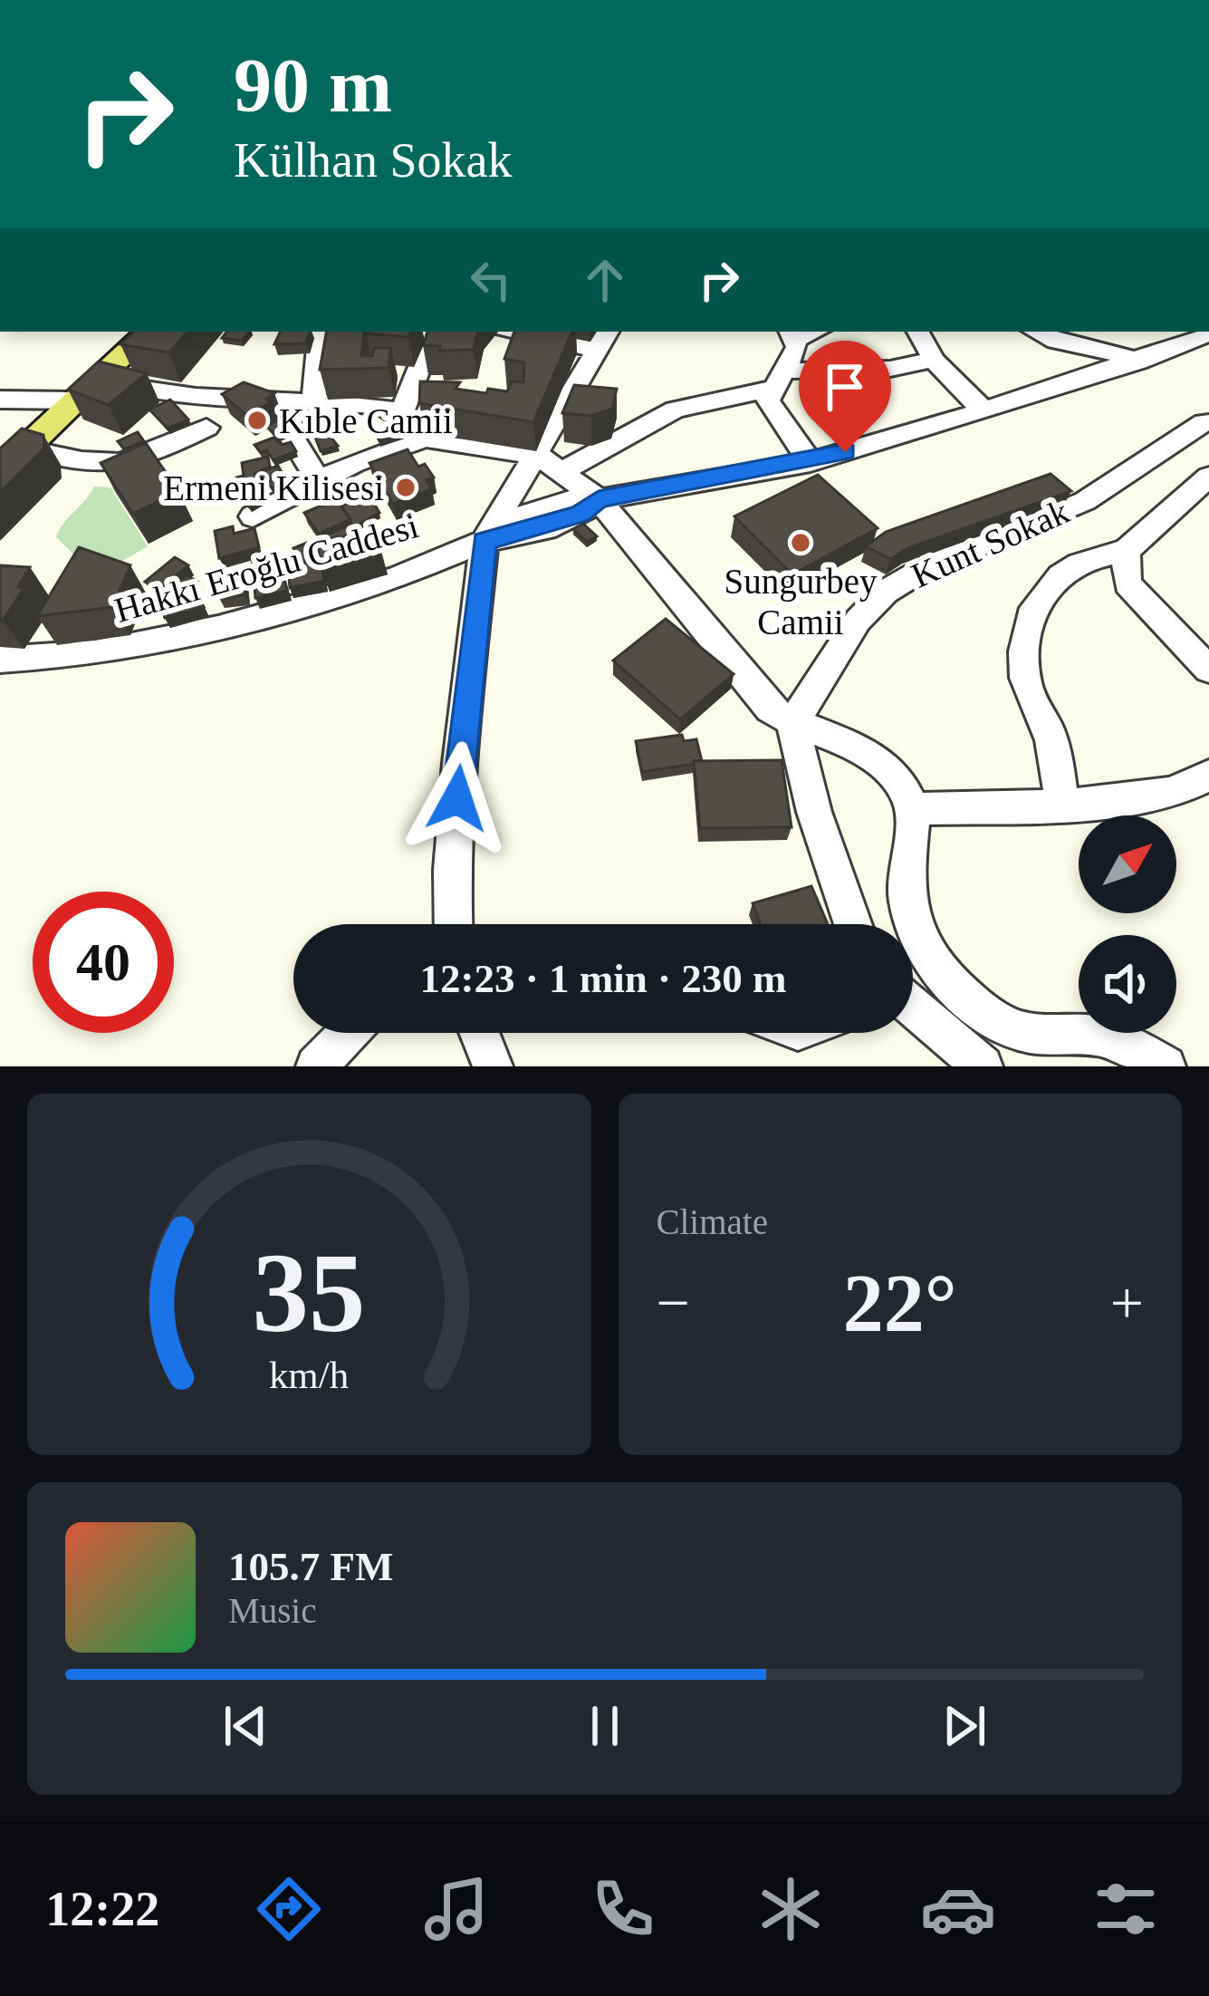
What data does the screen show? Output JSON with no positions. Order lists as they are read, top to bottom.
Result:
{
  "streets": {
    "street": ["Kunt Sokak", "Hakkı Eroğlu Caddesi"]
  },
  "places": ["Kıble Camii", "Ermeni Kilisesi", "Sungurbey Camii"],
  "north": "top right",
  "page": {
    "turn": ["90 m", "Külhan Sokak"],
    "limit": "40",
    "trip": "12:23 · 1 min · 230 m",
    "tile": "Climate",
    "heat": ["−", "22°", "+"],
    "song": ["105.7 FM", "Music"],
    "tabs": "12:22",
    "gauge": ["35", "km/h"]
  }
}
